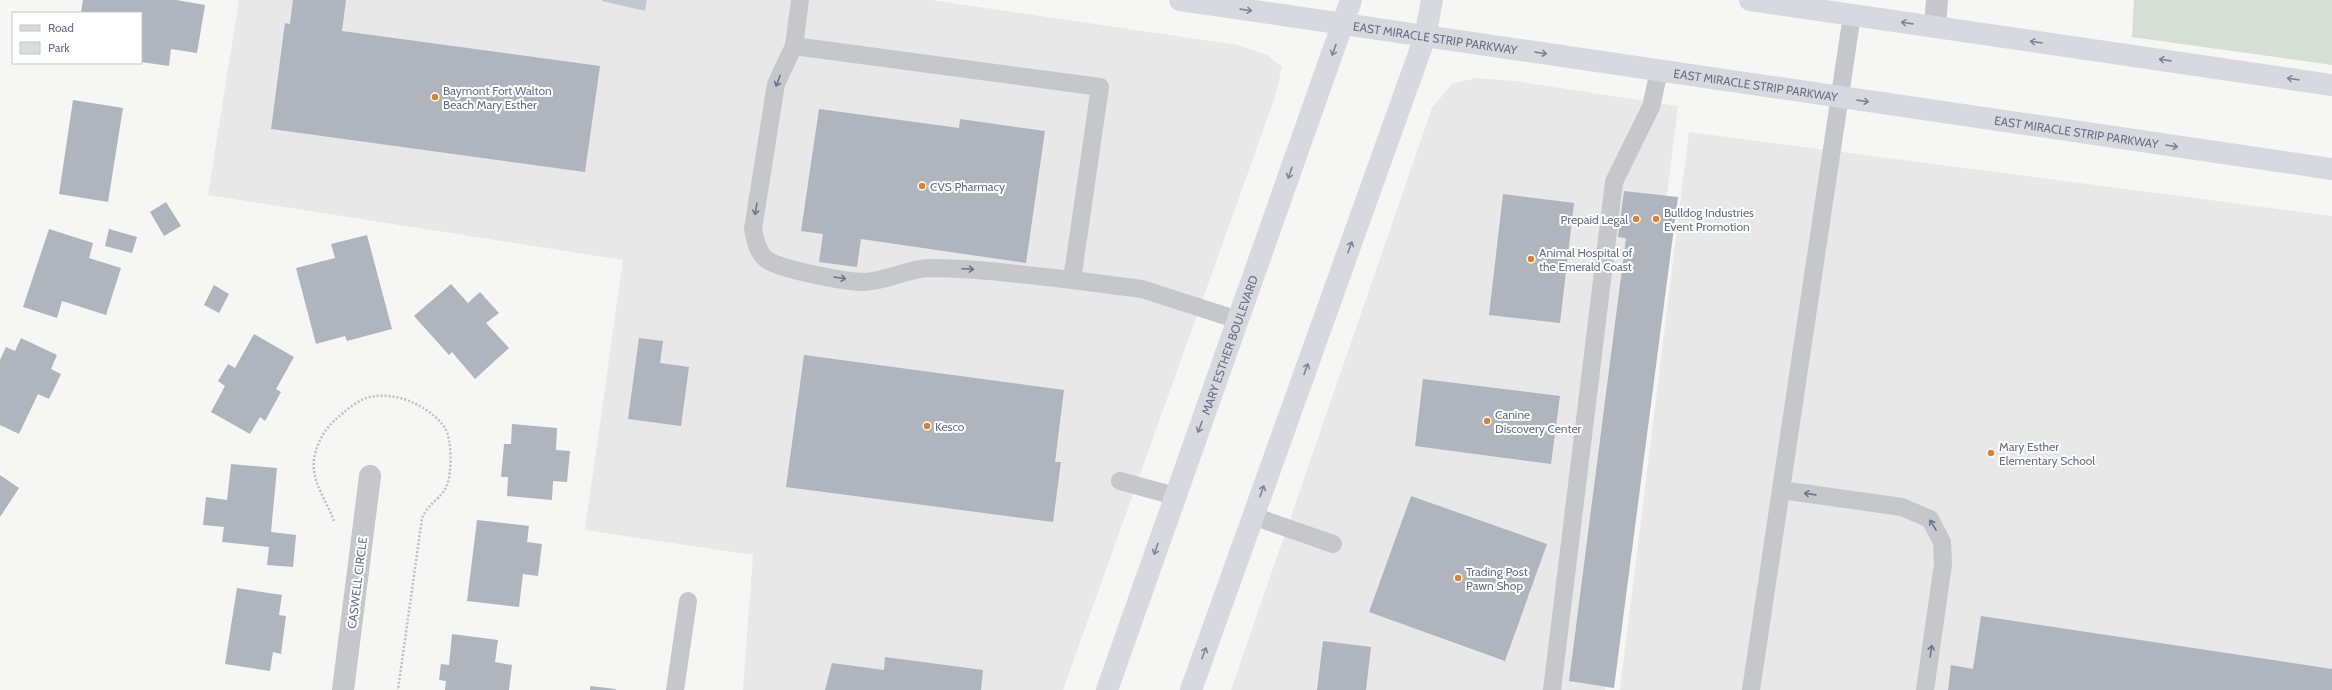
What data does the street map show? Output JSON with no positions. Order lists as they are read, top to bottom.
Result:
{
  "streets": {
    "main road": ["EAST MIRACLE STRIP PARKWAY", "MARY ESTHER BOULEVARD"],
    "street": ["CASWELL CIRCLE"]
  },
  "crossings": [
    ["EAST MIRACLE STRIP PARKWAY", "MARY ESTHER BOULEVARD"]
  ],
  "places": [
    "Baymont Fort Walton Beach Mary Esther",
    "CVS Pharmacy",
    "Prepaid Legal",
    "Bulldog Industries Event Promotion",
    "Animal Hospital of the Emerald Coast",
    "Canine Discovery Center",
    "Kesco",
    "Mary Esther Elementary School",
    "Trading Post Pawn Shop"
  ],
  "legend": ["Road", "Park"]
}
